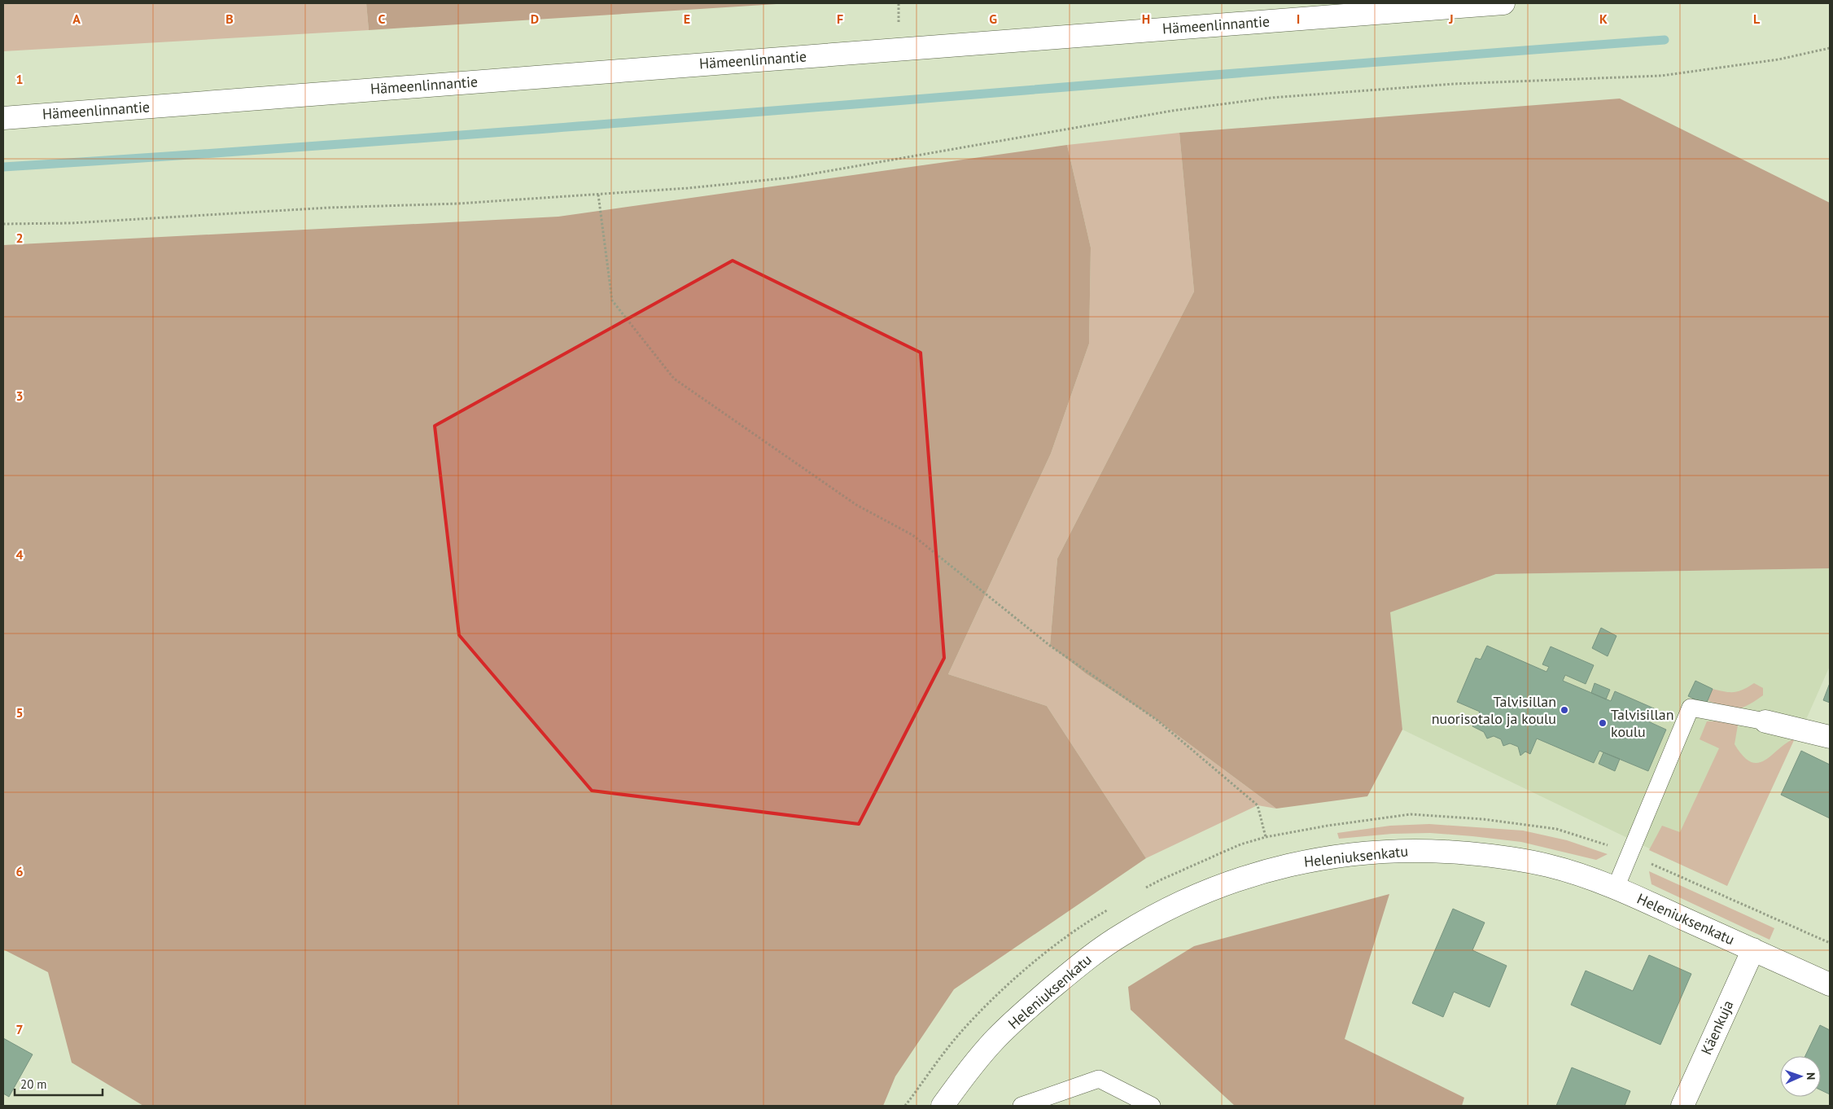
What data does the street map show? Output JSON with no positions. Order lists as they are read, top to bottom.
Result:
{
  "streets": {
    "main road": ["Hämeenlinnantie", "Heleniuksenkatu", "Käenkuja"]
  },
  "crossings": [
    ["Heleniuksenkatu", "Käenkuja"]
  ],
  "places": ["Talvisillan nuorisotalo ja koulu", "Talvisillan koulu"],
  "scale_bar": "20 m",
  "north": "right",
  "grid": {
    "columns": [
      "A",
      "B",
      "C",
      "D",
      "E",
      "F",
      "G",
      "H",
      "I",
      "J",
      "K",
      "L"
    ],
    "rows": [
      "1",
      "2",
      "3",
      "4",
      "5",
      "6",
      "7"
    ]
  }
}
